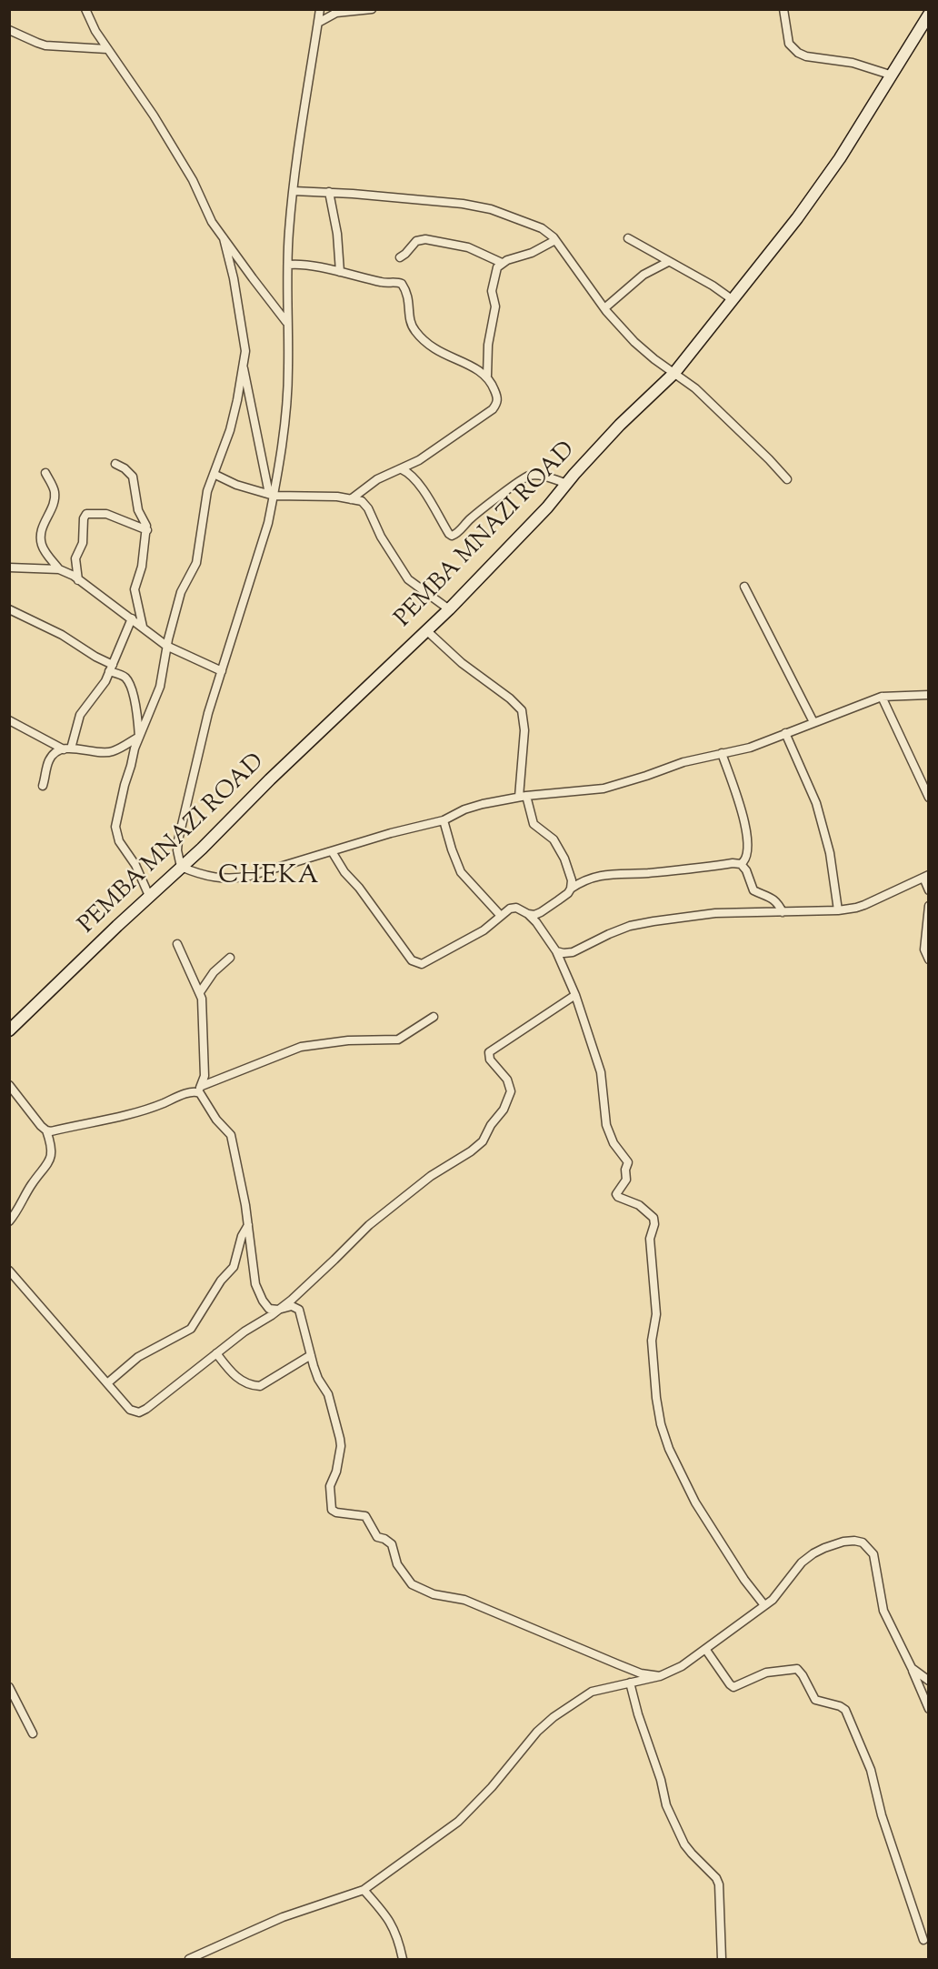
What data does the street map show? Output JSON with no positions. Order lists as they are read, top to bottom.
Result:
{
  "streets": {
    "main road": ["PEMBA MNAZI ROAD"]
  },
  "districts": ["CHEKA"]
}
